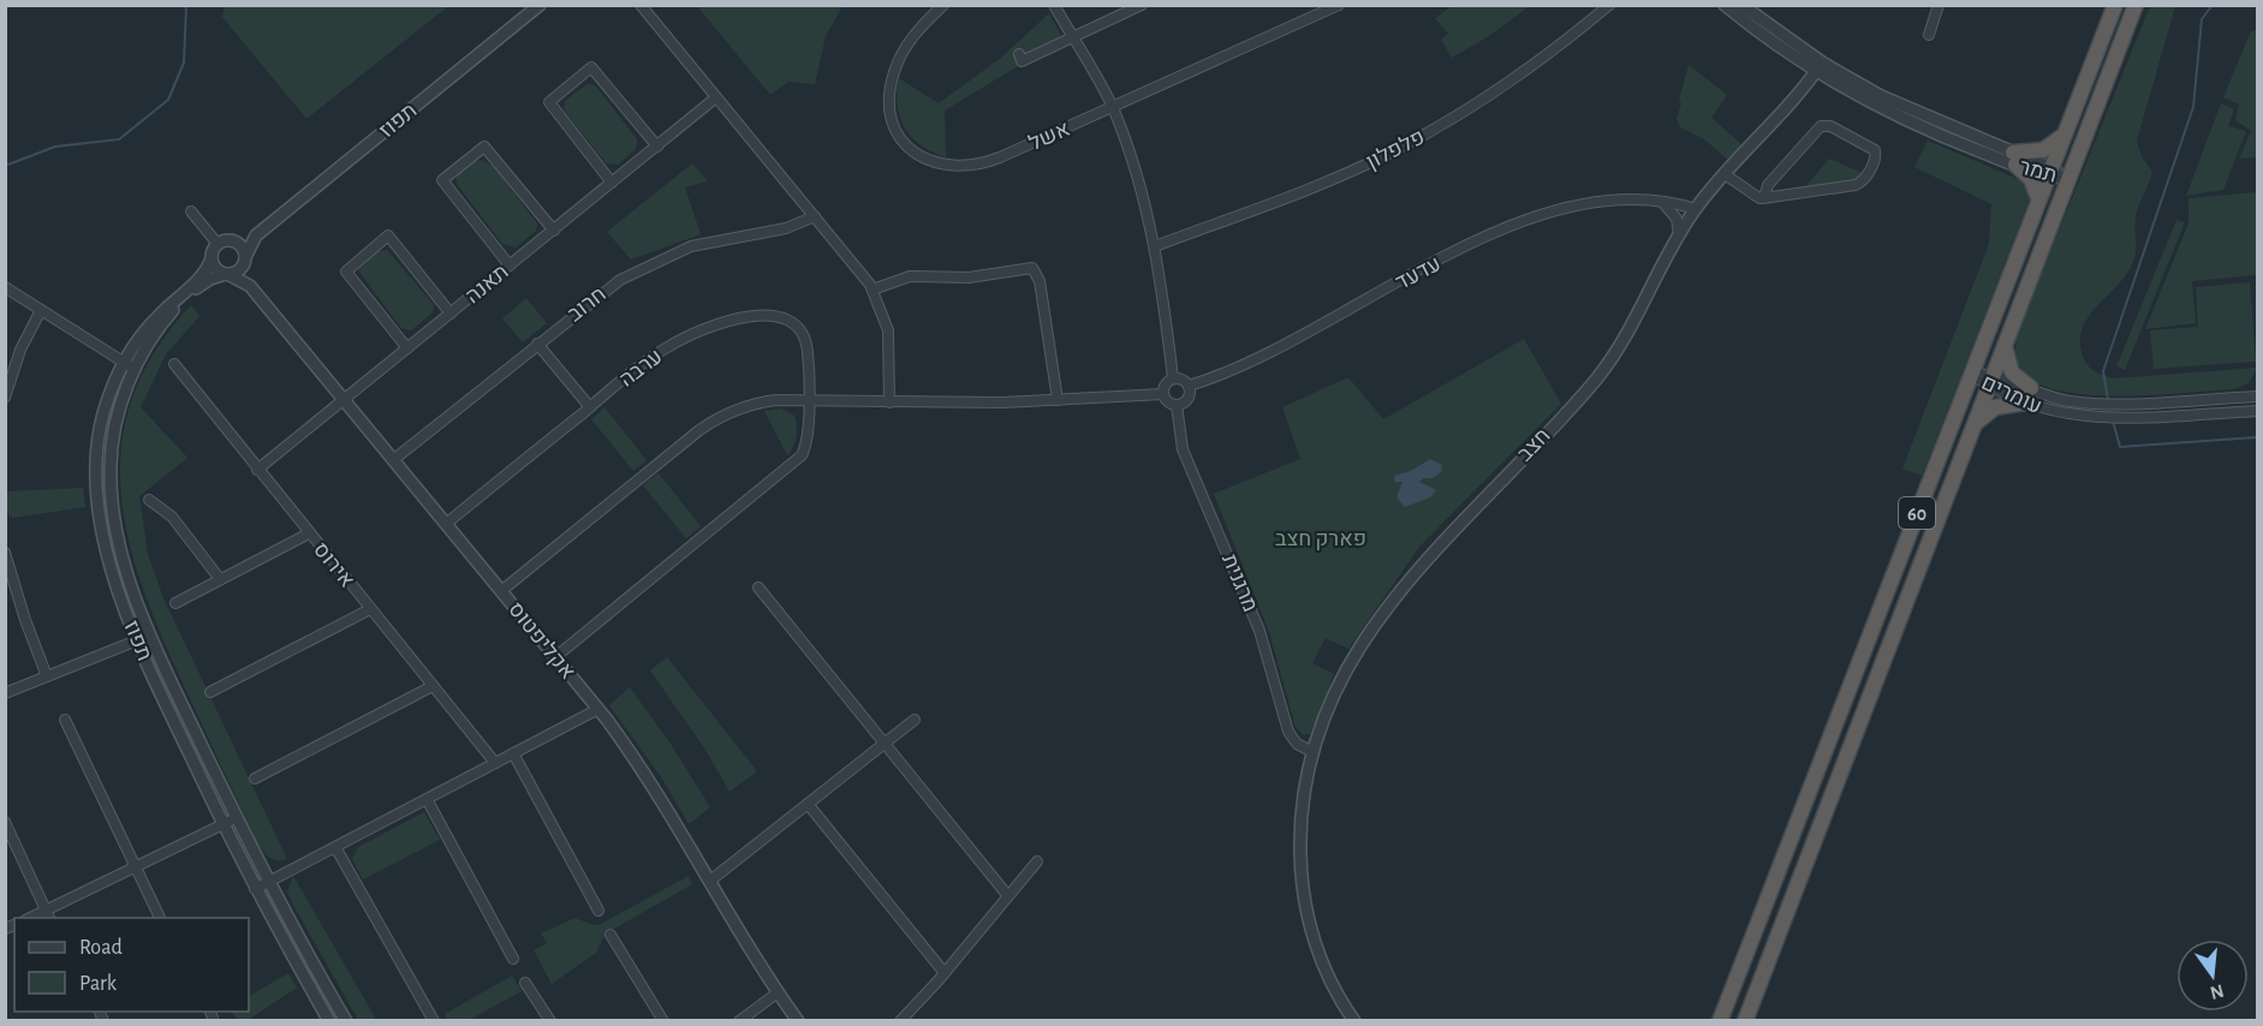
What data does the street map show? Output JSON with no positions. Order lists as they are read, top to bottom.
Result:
{
  "streets": {
    "highway": ["60"],
    "street": [
      "תפוז",
      "אשל",
      "פלפלון",
      "תמר",
      "עדעד",
      "תאנה",
      "חרוב",
      "ערבה",
      "עומרים",
      "חצב",
      "אירוס",
      "מרגנית",
      "אקליפטוס"
    ]
  },
  "crossings": [
    ["תפוז", "אקליפטוס"],
    ["תמר", "חצב"],
    ["תמר", "60"],
    ["עדעד", "חצב"],
    ["עדעד", "מרגנית"],
    ["תאנה", "אירוס"],
    ["תאנה", "אקליפטוס"],
    ["חרוב", "אקליפטוס"],
    ["ערבה", "אקליפטוס"],
    ["עומרים", "60"],
    ["חצב", "מרגנית"]
  ],
  "parks": ["פארק חצב"],
  "legend": ["Road", "Park"],
  "north": "bottom"
}
